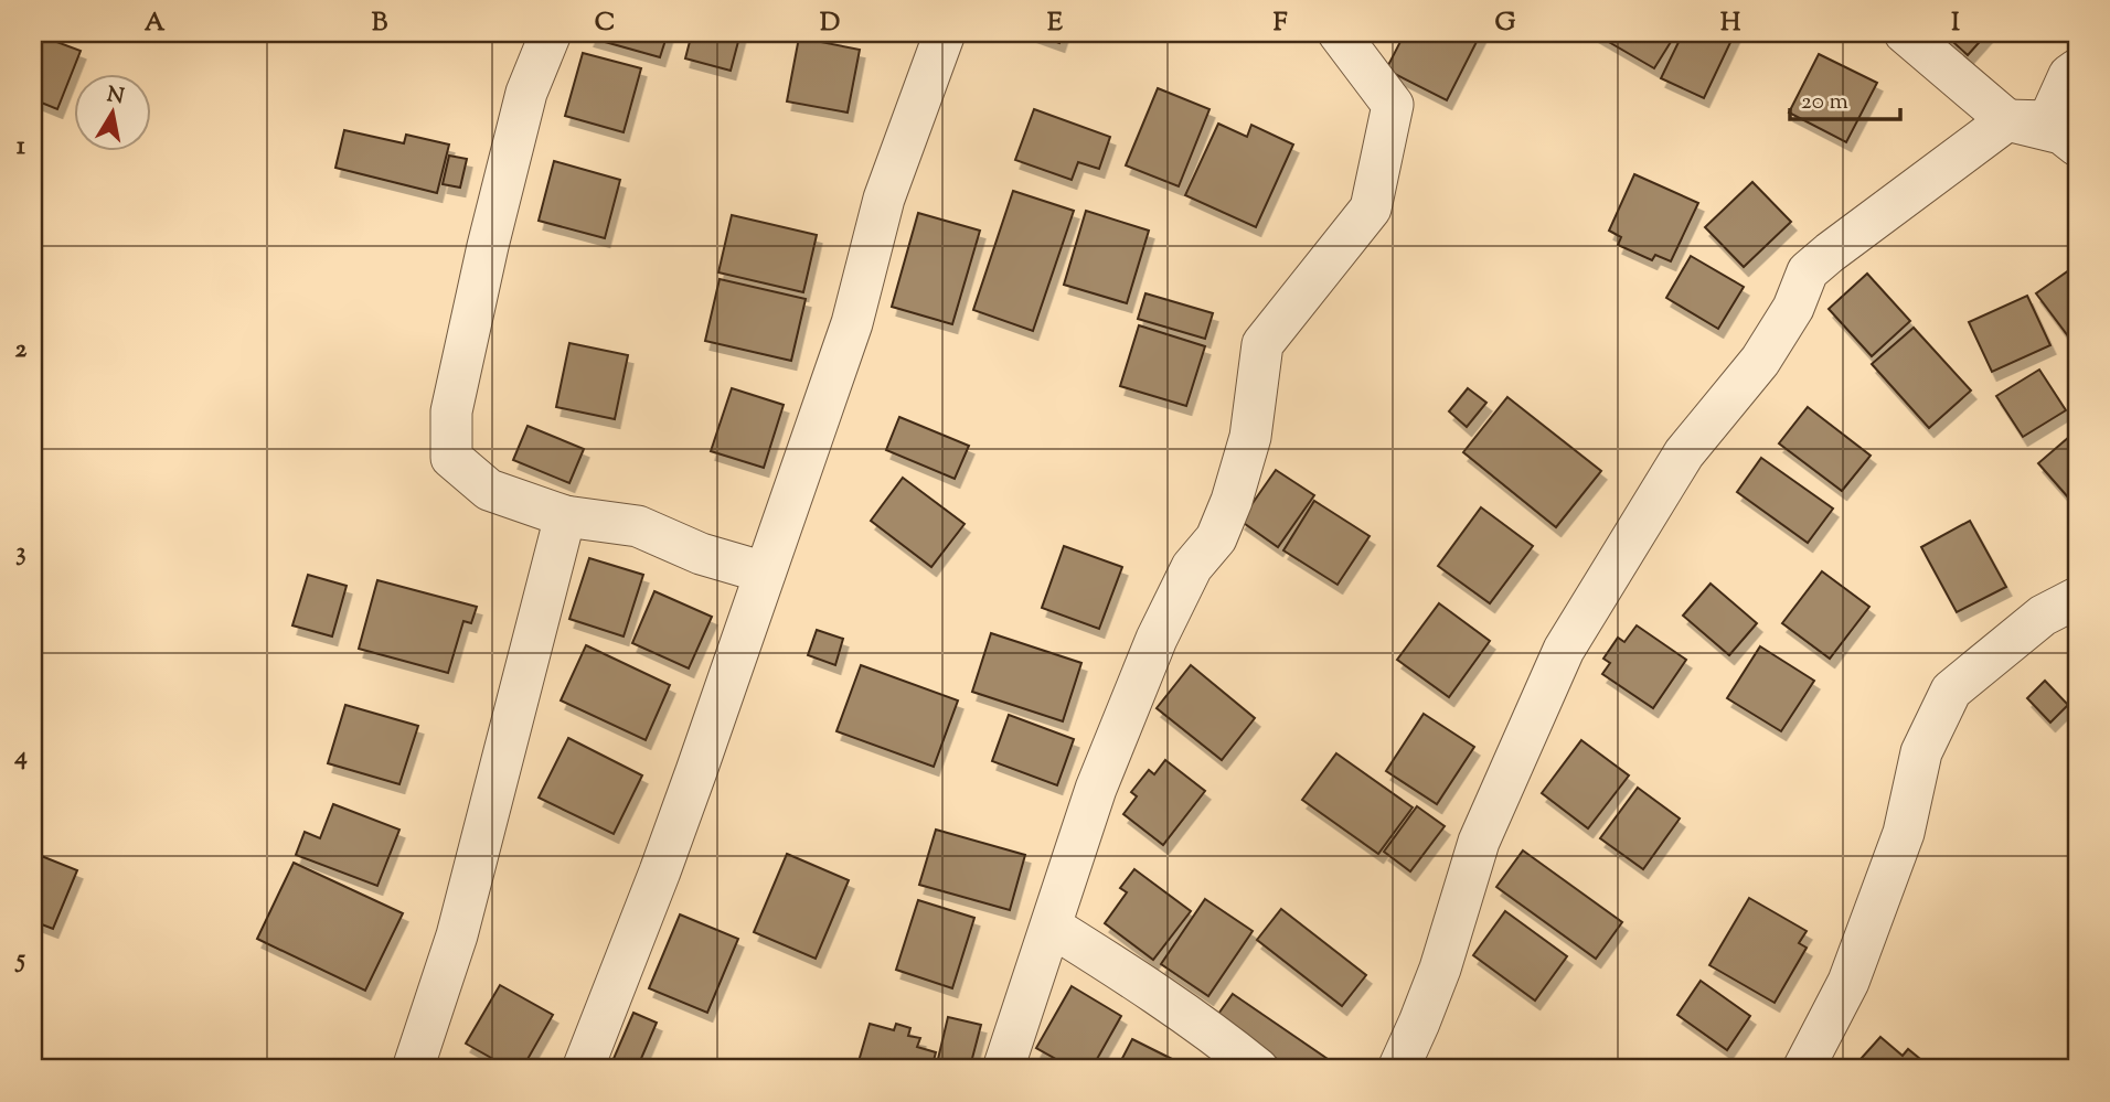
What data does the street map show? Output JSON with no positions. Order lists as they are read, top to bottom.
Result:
{
  "scale_bar": "20 m",
  "north": "top",
  "grid": {
    "columns": [
      "A",
      "B",
      "C",
      "D",
      "E",
      "F",
      "G",
      "H",
      "I"
    ],
    "rows": [
      "1",
      "2",
      "3",
      "4",
      "5"
    ]
  }
}
